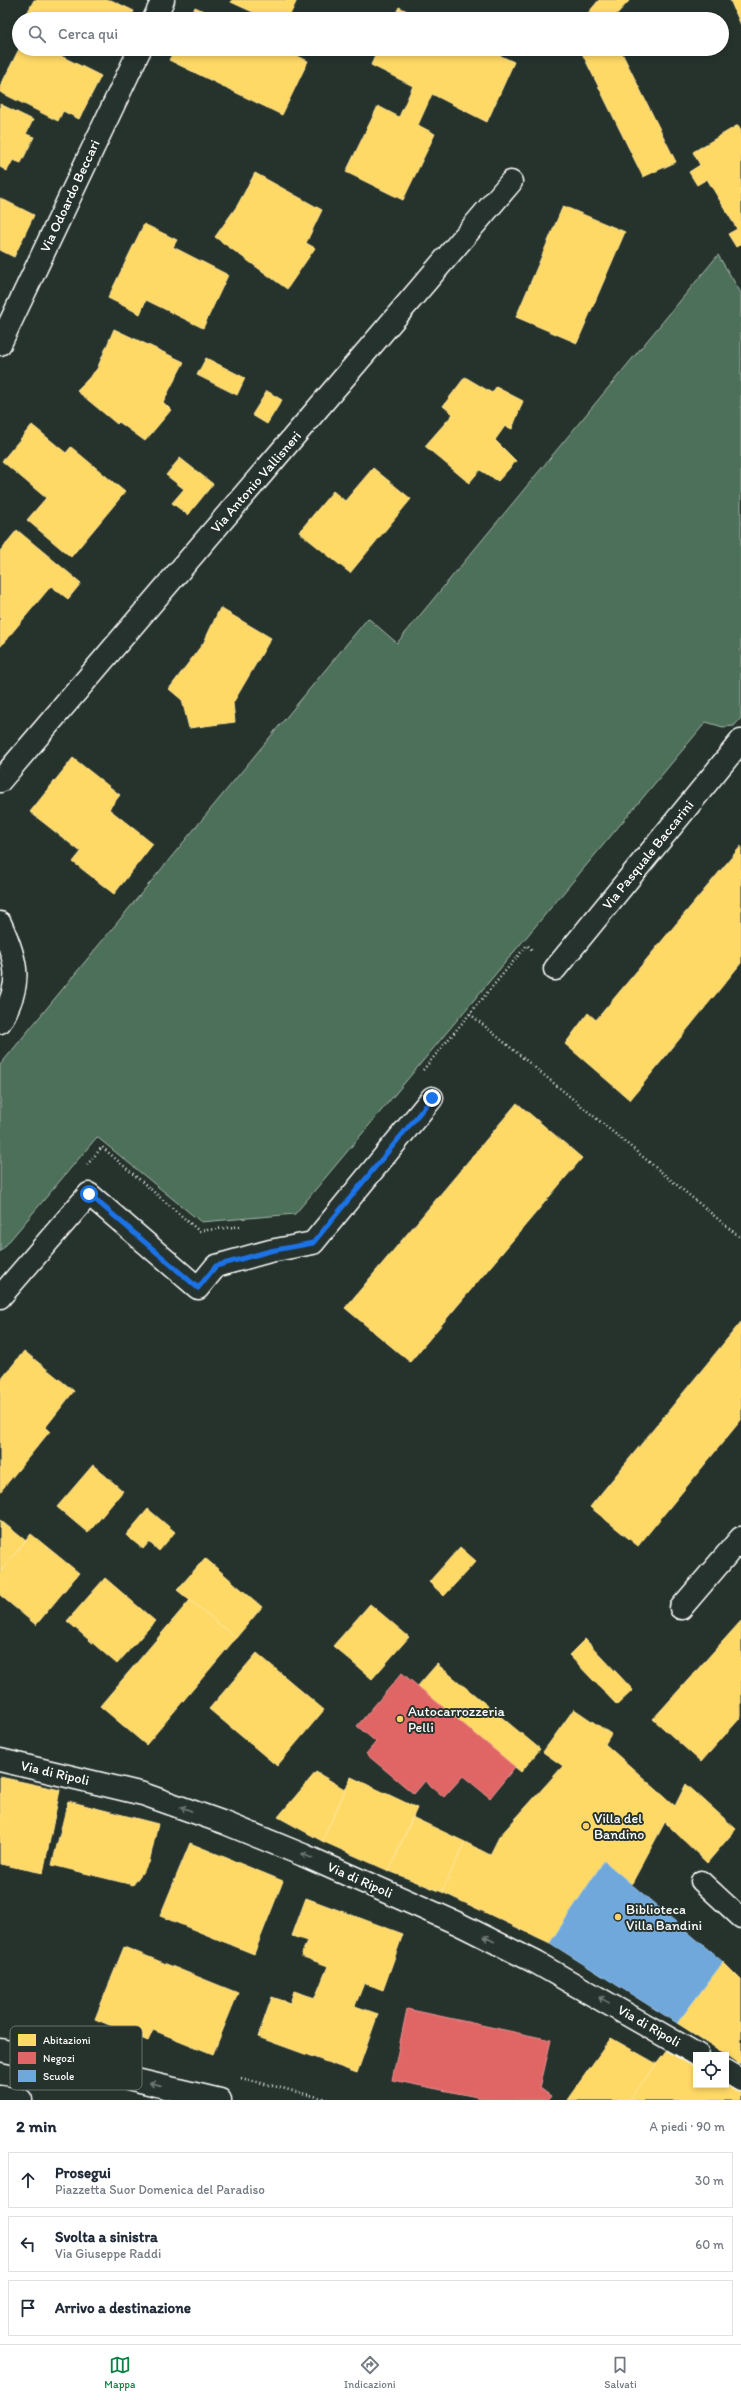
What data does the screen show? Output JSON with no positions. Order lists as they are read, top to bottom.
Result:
{
  "streets": {
    "street": [
      "Via Odoardo Beccari",
      "Via Antonio Vallisneri",
      "Via Pasquale Baccarini",
      "Via di Ripoli"
    ]
  },
  "one_way": ["Via di Ripoli"],
  "places": ["Autocarrozzeria Pelli", "Villa del Bandino", "Biblioteca Villa Bandini"],
  "legend": ["Abitazioni", "Negozi", "Scuole"],
  "page": {
    "search": "Cerca qui",
    "heading": ["2 min", "A piedi · 90 m"],
    "list": [
      ["Prosegui", "Piazzetta Suor Domenica del Paradiso", "30 m"],
      ["Svolta a sinistra", "Via Giuseppe Raddi", "60 m"],
      "Arrivo a destinazione"
    ],
    "nav": ["Mappa", "Indicazioni", "Salvati"]
  }
}
